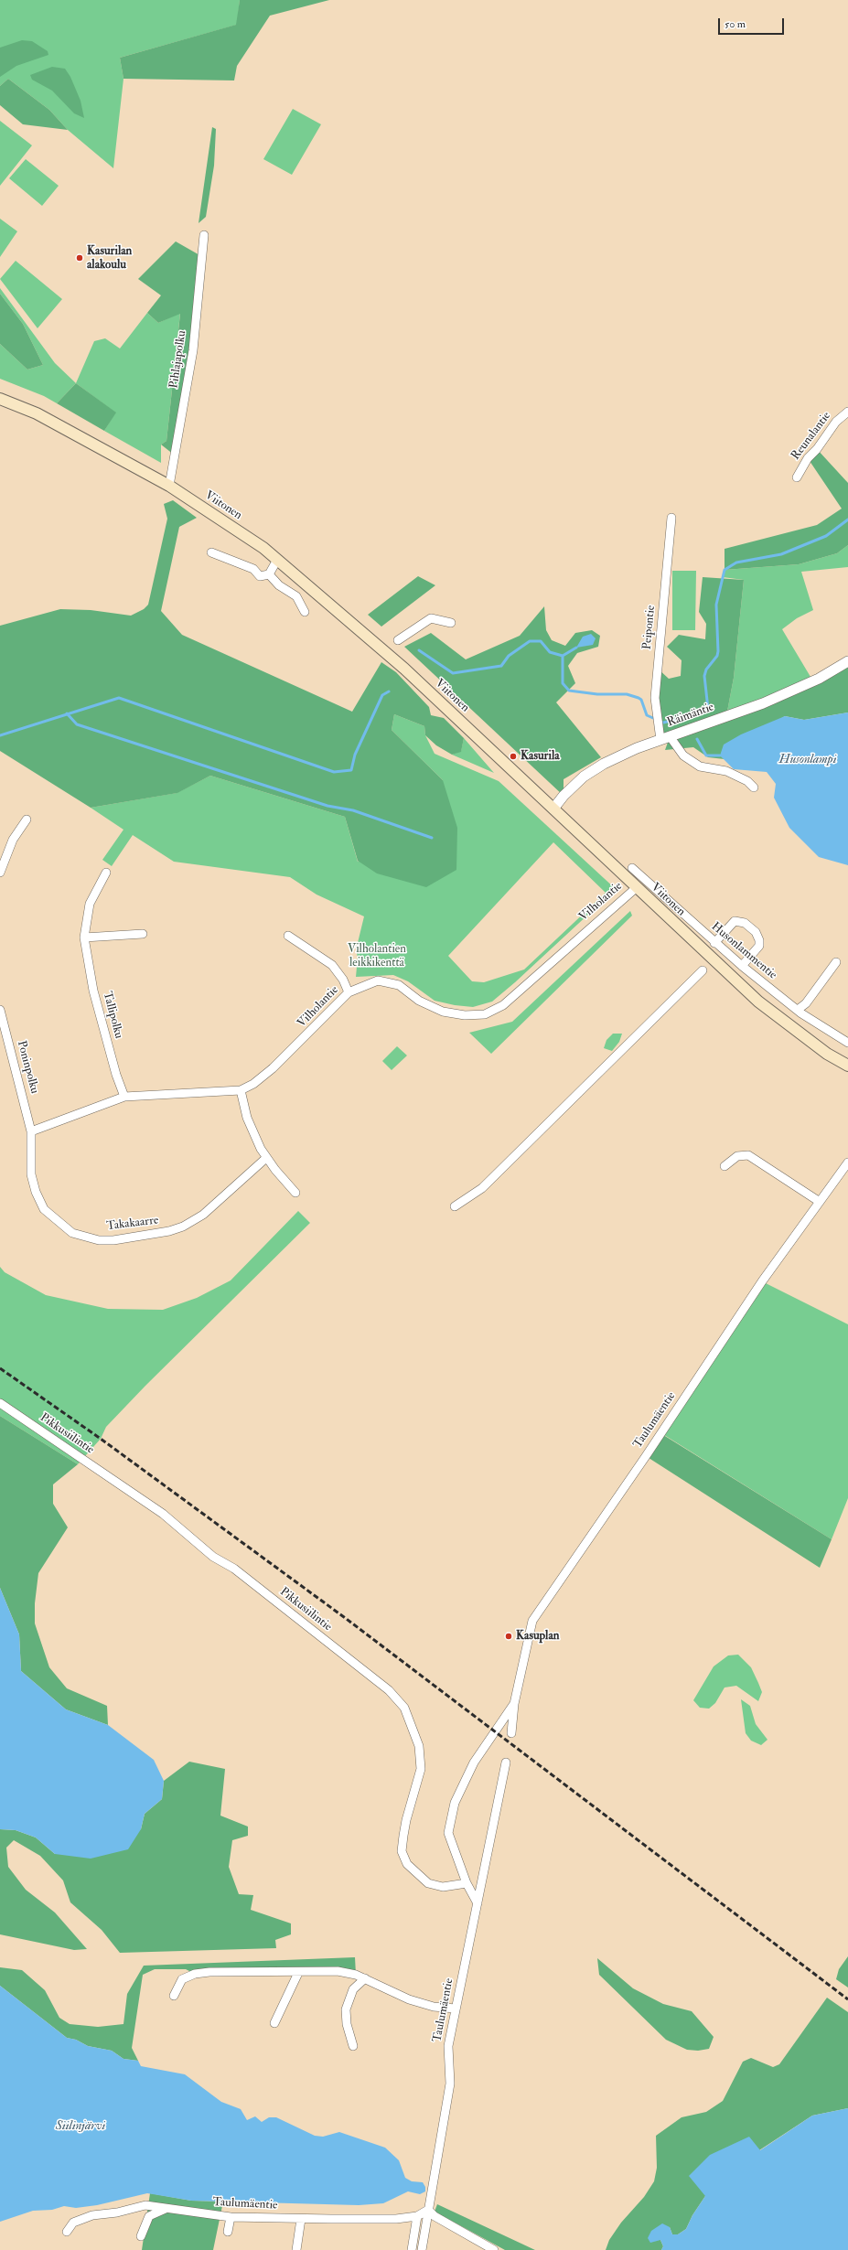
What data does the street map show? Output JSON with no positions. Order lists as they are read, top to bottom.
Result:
{
  "streets": {
    "main road": ["Viitonen"],
    "street": [
      "Pihlajapolku",
      "Reunalantie",
      "Peipontie",
      "Räimäntie",
      "Vilholantie",
      "Husonlammentie",
      "Tallipolku",
      "Poninpolku",
      "Takakaarre",
      "Taulumäentie",
      "Pikkusiilintie"
    ]
  },
  "crossings": [
    ["Pihlajapolku", "Viitonen"],
    ["Viitonen", "Räimäntie"],
    ["Viitonen", "Vilholantie"],
    ["Peipontie", "Räimäntie"],
    ["Vilholantie", "Tallipolku"],
    ["Vilholantie", "Poninpolku"],
    ["Vilholantie", "Takakaarre"],
    ["Poninpolku", "Takakaarre"],
    ["Taulumäentie", "Pikkusiilintie"]
  ],
  "water": ["Husonlampi", "Siilinjärvi"],
  "parks": ["Vilholantien leikkikenttä"],
  "places": ["Kasurilan alakoulu", "Kasurila", "Kasuplan"],
  "scale_bar": "50 m"
}
